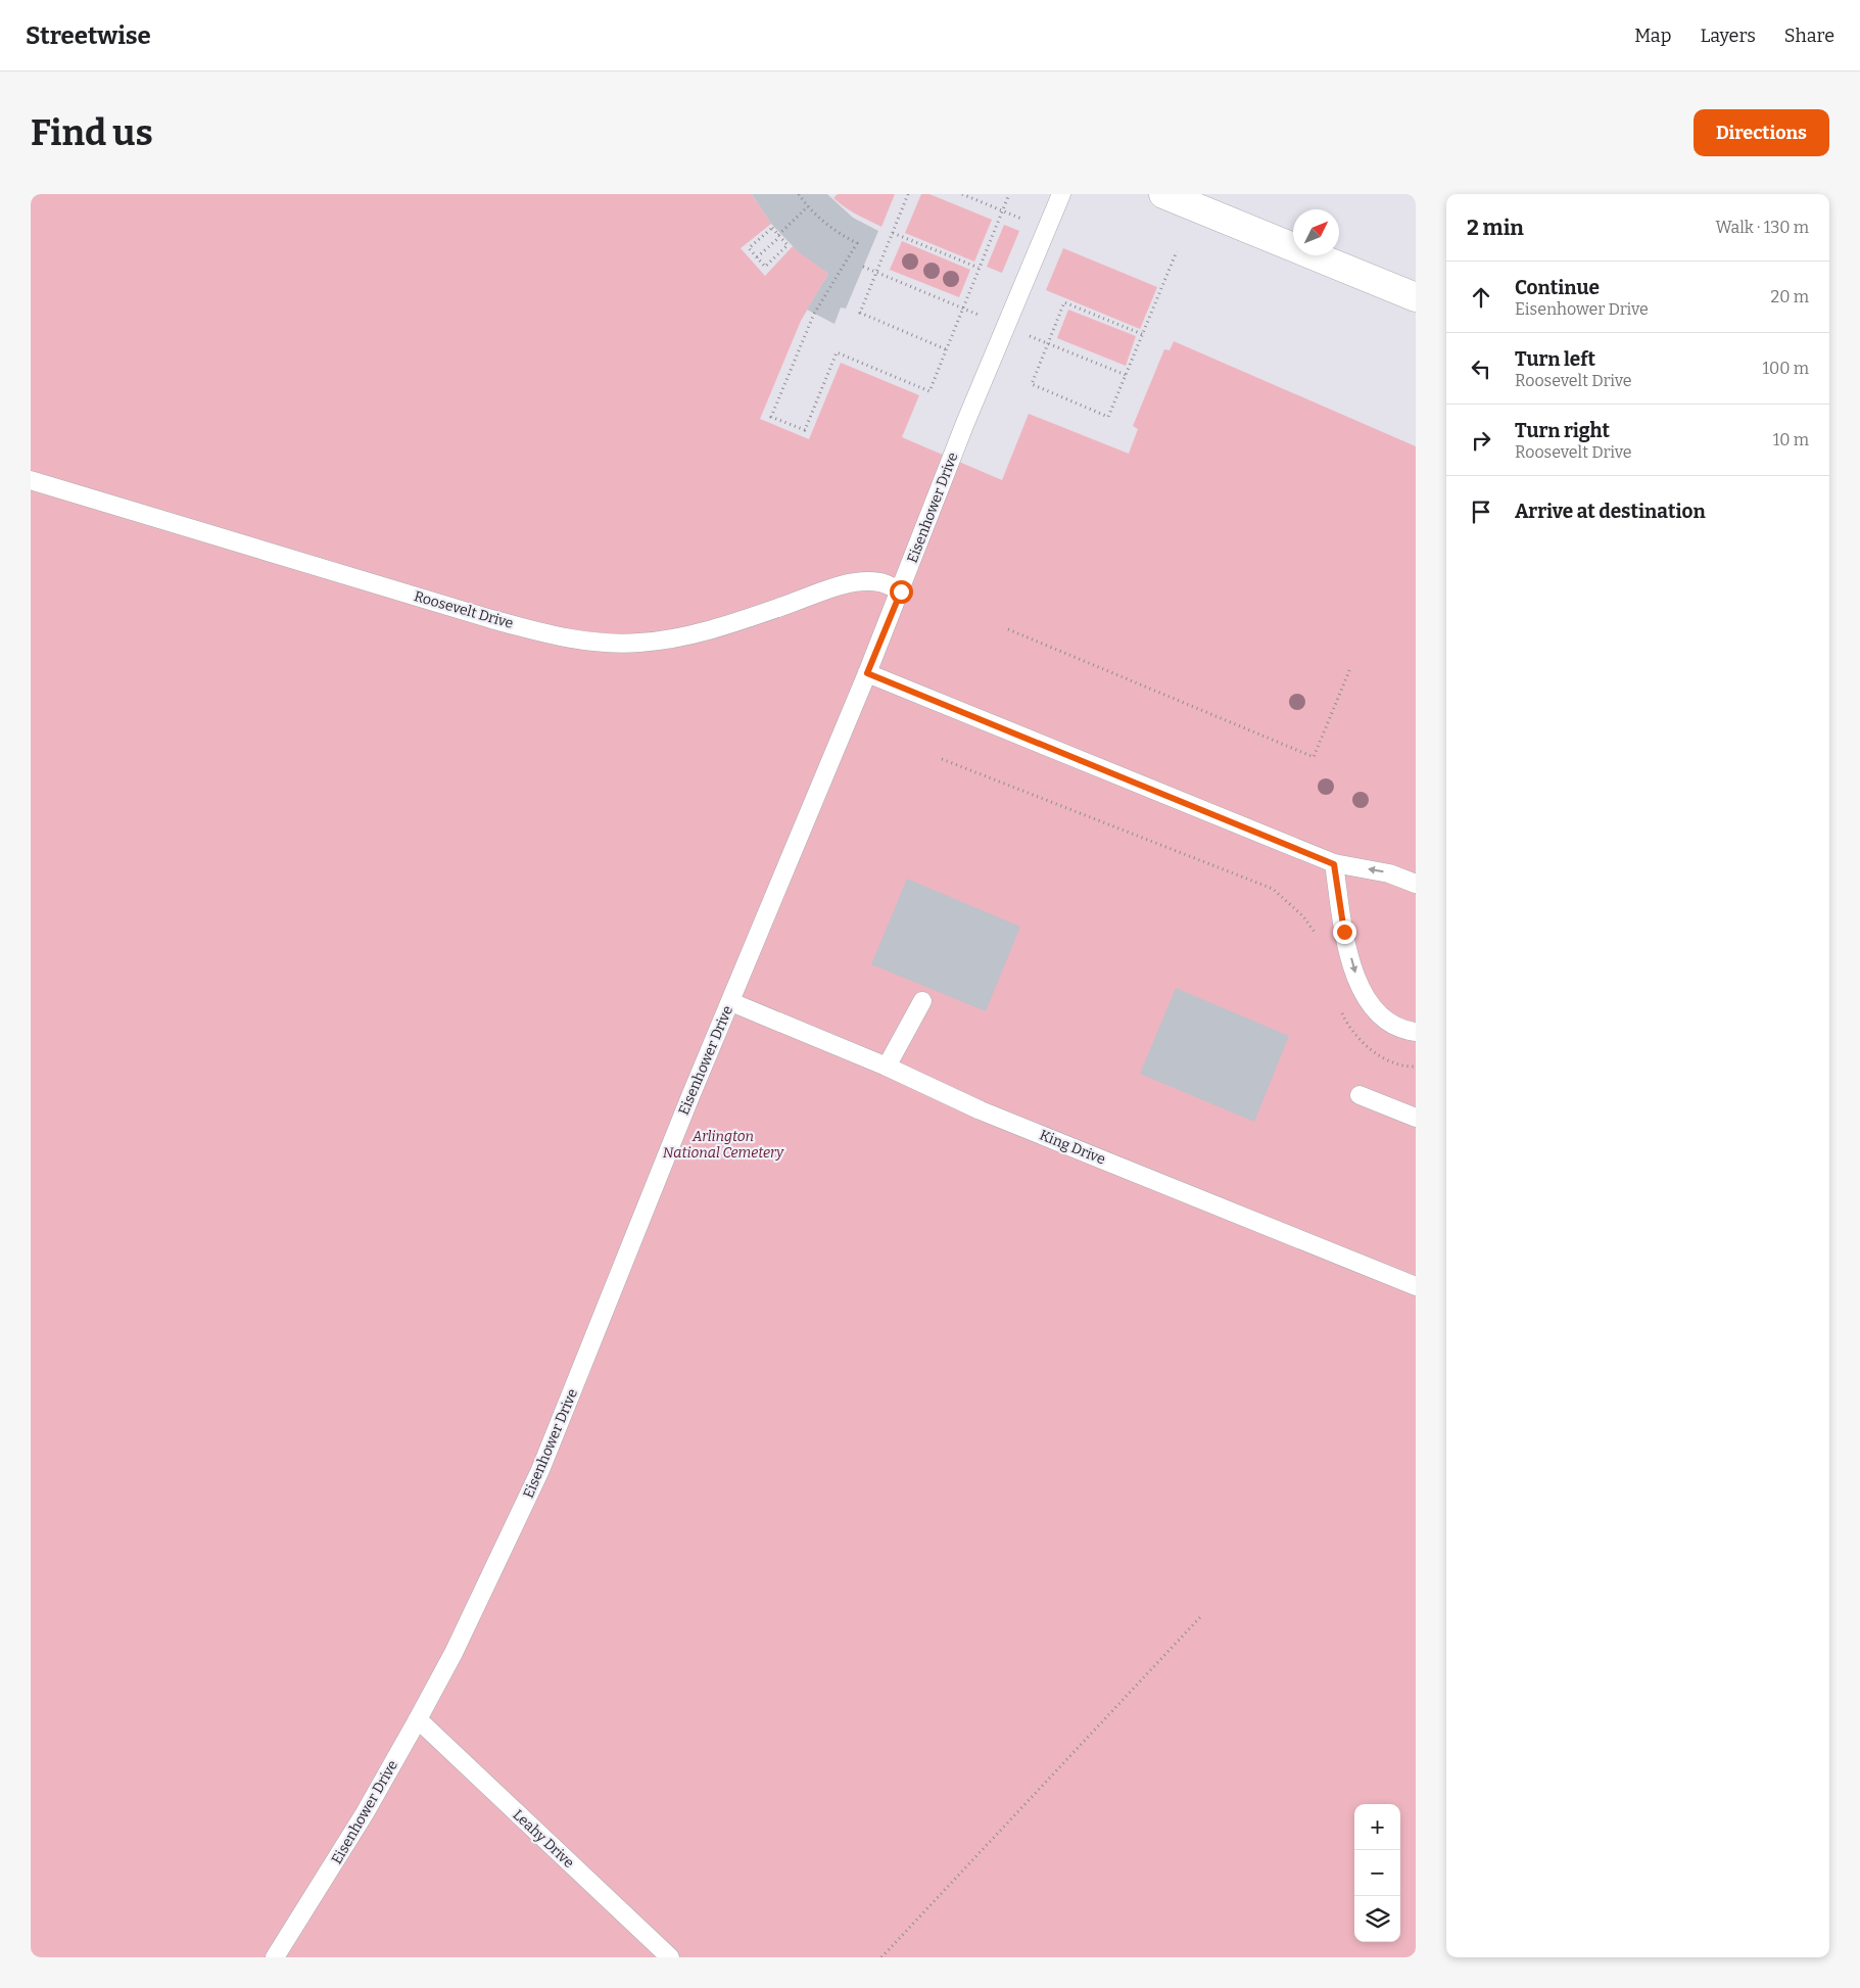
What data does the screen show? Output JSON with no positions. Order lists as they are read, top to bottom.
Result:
{
  "streets": {
    "lane": [
      "Eisenhower Drive",
      "Roosevelt Drive",
      "King Drive",
      "Leahy Drive"
    ]
  },
  "crossings": [
    ["Eisenhower Drive", "Roosevelt Drive"],
    ["Eisenhower Drive", "King Drive"],
    ["Eisenhower Drive", "Leahy Drive"]
  ],
  "parks": ["Arlington National Cemetery"],
  "north": "top right",
  "page": {
    "header": "Streetwise",
    "nav": ["Map", "Layers", "Share"],
    "buttons": "Directions",
    "title": "Find us",
    "heading": ["2 min", "Walk · 130 m"],
    "list": [
      ["Continue", "Eisenhower Drive", "20 m"],
      ["Turn left", "Roosevelt Drive", "100 m"],
      ["Turn right", "Roosevelt Drive", "10 m"],
      "Arrive at destination"
    ],
    "map_buttons": ["+", "−"]
  }
}
